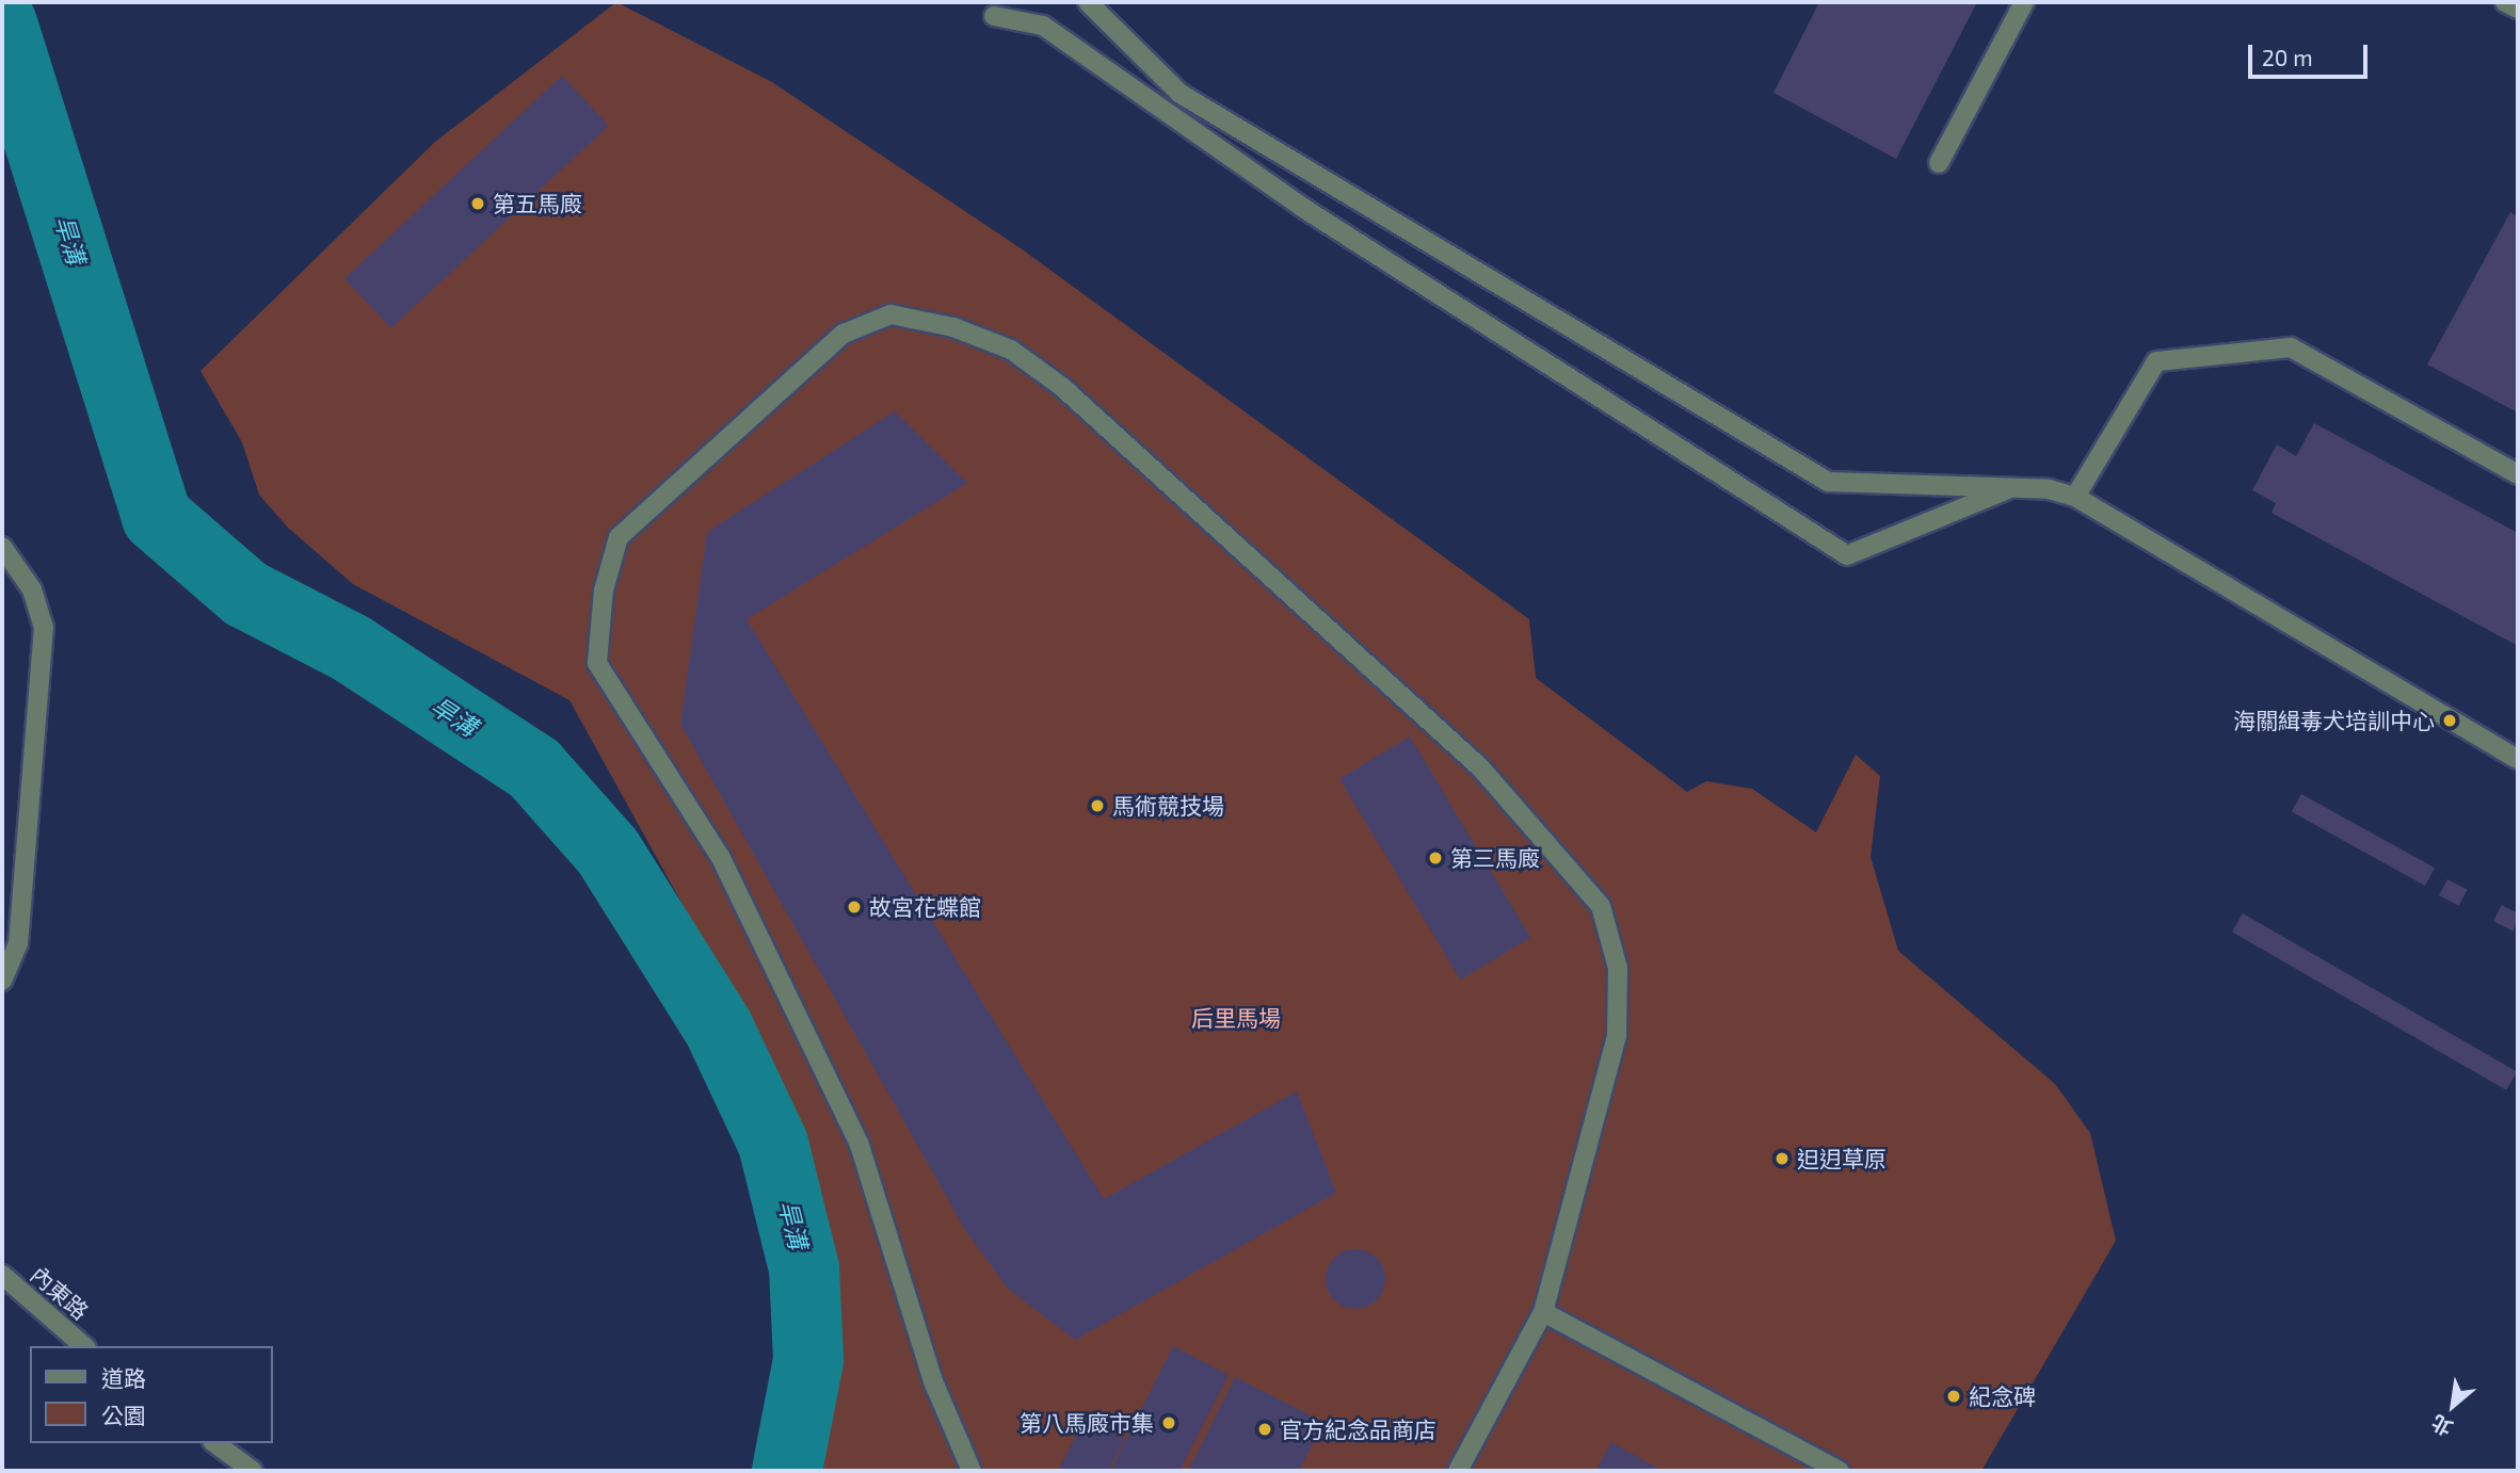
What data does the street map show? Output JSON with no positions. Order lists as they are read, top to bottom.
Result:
{
  "streets": {
    "street": ["內東路"]
  },
  "water": ["旱溝"],
  "parks": ["后里馬場"],
  "places": [
    "第五馬廄",
    "海關緝毒犬培訓中心",
    "馬術競技場",
    "第三馬廄",
    "故宮花蝶館",
    "𨑨迌草原",
    "紀念碑",
    "第八馬廄市集",
    "官方紀念品商店"
  ],
  "legend": ["道路", "公園"],
  "scale_bar": "20 m",
  "north": "bottom left"
}
